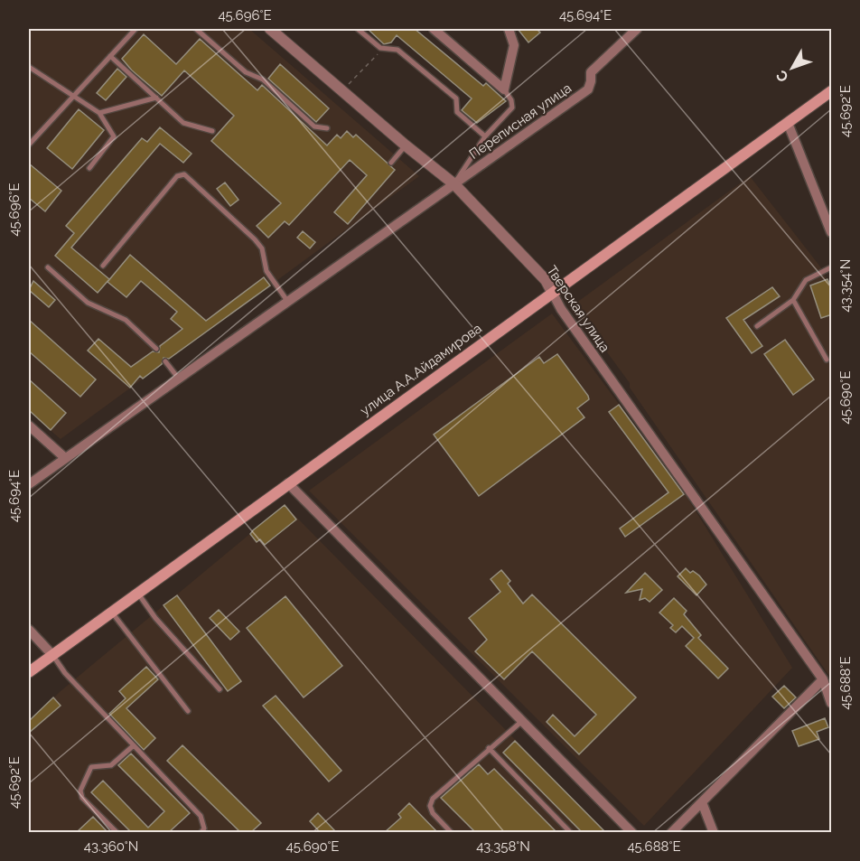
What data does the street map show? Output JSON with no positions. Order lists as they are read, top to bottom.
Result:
{
  "streets": {
    "main road": ["улица А.А.Айдамирова"],
    "street": ["Переписная улица", "Тверская улица"]
  },
  "crossings": [
    ["Переписная улица", "Тверская улица"],
    ["Тверская улица", "улица А.А.Айдамирова"]
  ],
  "north": "bottom left",
  "coordinates": [
    "45.696°E",
    "45.694°E",
    "45.692°E",
    "43.354°N",
    "45.690°E",
    "45.688°E",
    "43.360°N",
    "43.358°N"
  ]
}
